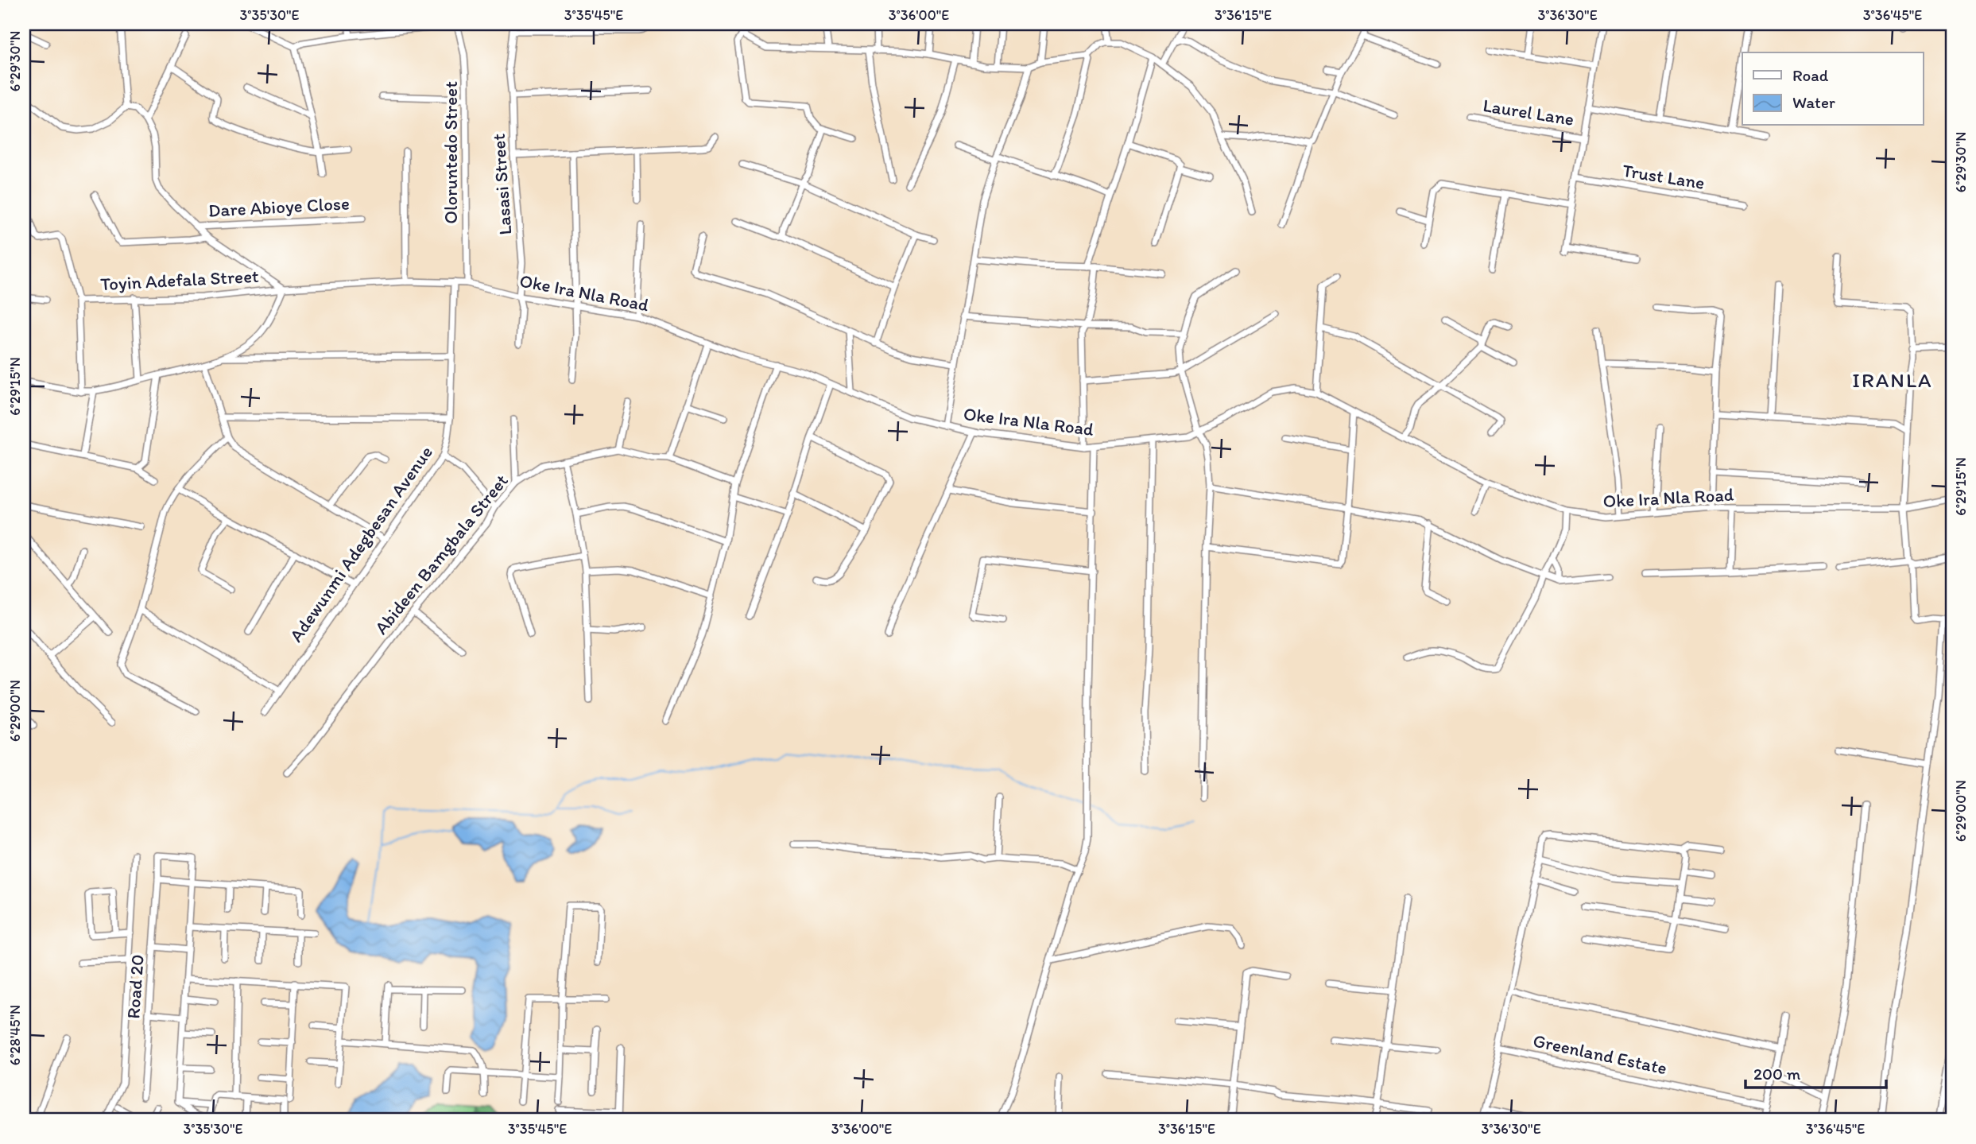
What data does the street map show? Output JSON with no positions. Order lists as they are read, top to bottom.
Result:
{
  "streets": {
    "street": [
      "Laurel Lane",
      "Oloruntedo Street",
      "Trust Lane",
      "Lasasi Street",
      "Dare Abioye Close",
      "Toyin Adefala Street",
      "Oke Ira Nla Road",
      "Adewunmi Adegbesan Avenue",
      "Abideen Bamgbala Street",
      "Road 20",
      "Greenland Estate"
    ]
  },
  "crossings": [
    ["Oloruntedo Street", "Oke Ira Nla Road"],
    ["Lasasi Street", "Oke Ira Nla Road"],
    ["Toyin Adefala Street", "Oke Ira Nla Road"],
    ["Oke Ira Nla Road", "Adewunmi Adegbesan Avenue"]
  ],
  "districts": ["IRANLA"],
  "legend": ["Road", "Water"],
  "scale_bar": "200 m",
  "coordinates": [
    "3°35'30\"E",
    "3°35'45\"E",
    "3°36'00\"E",
    "3°36'15\"E",
    "3°36'30\"E",
    "3°36'45\"E",
    "6°29'30\"N",
    "6°29'15\"N",
    "6°29'00\"N",
    "6°28'45\"N"
  ]
}
